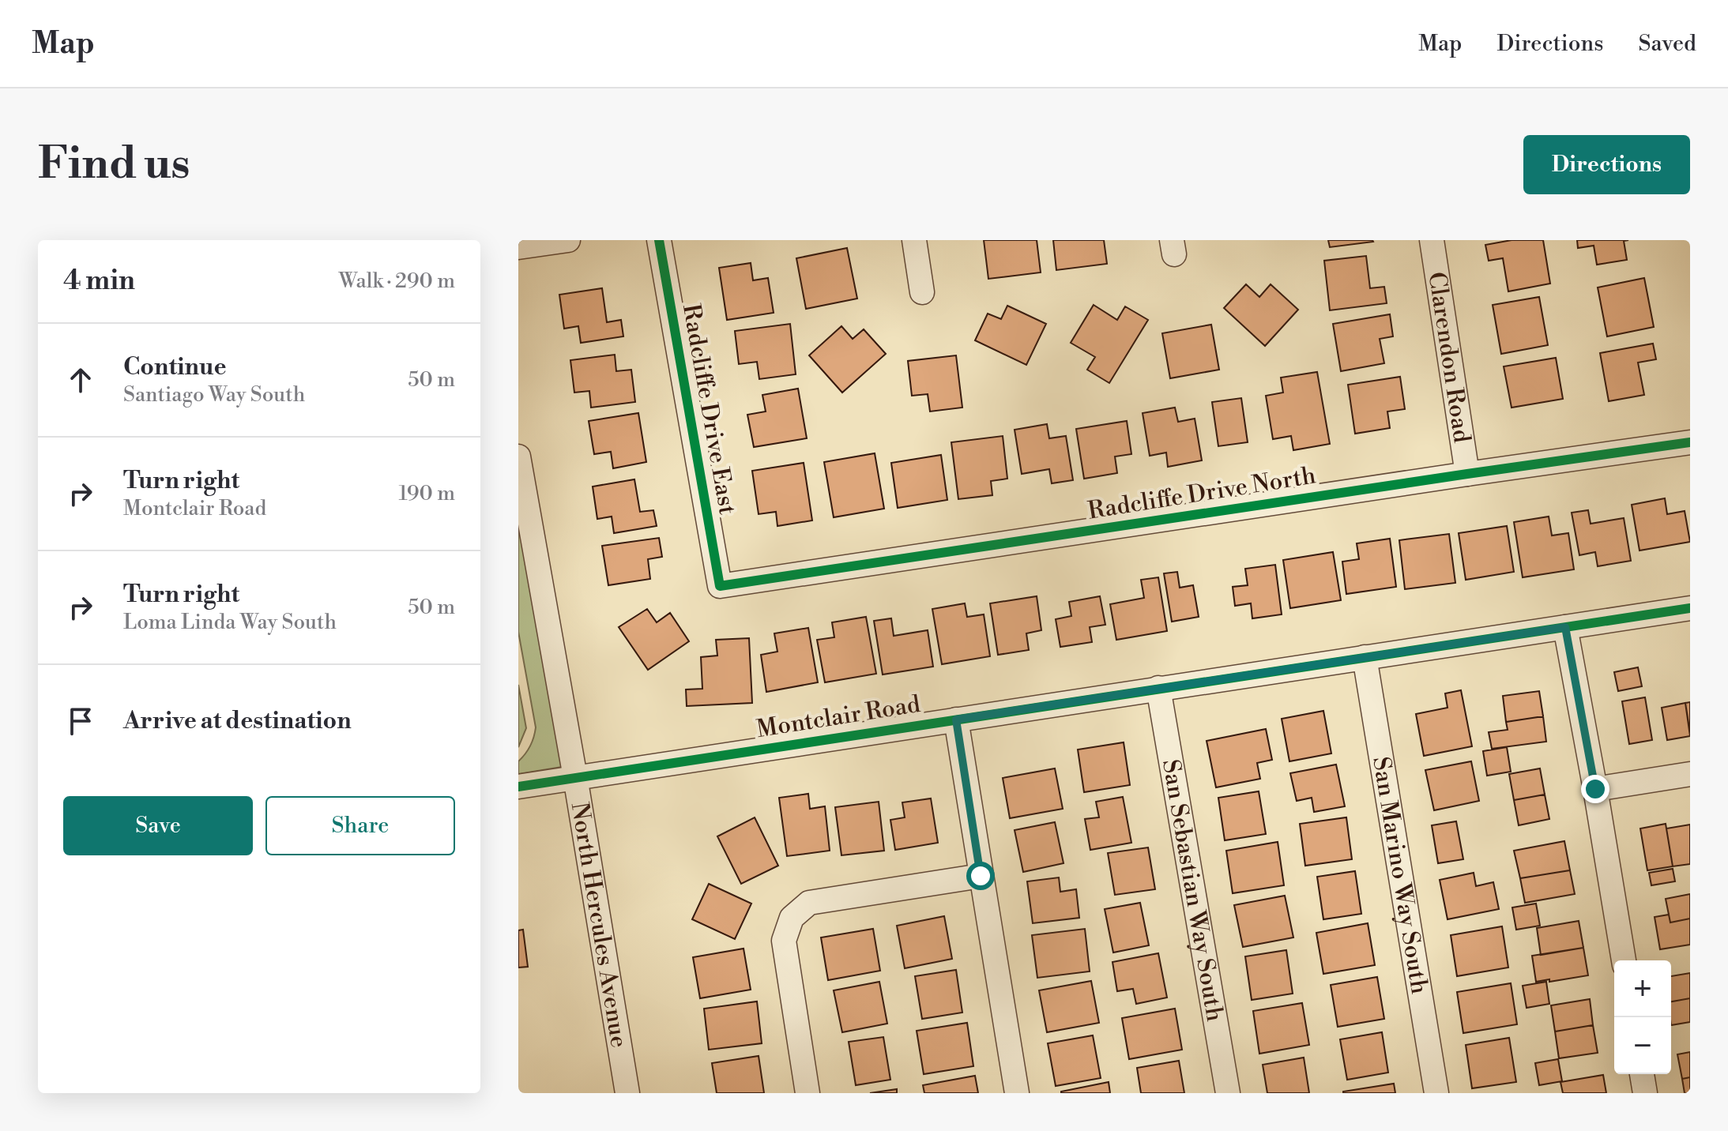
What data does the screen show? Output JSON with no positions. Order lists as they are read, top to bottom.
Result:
{
  "streets": {
    "street": [
      "Clarendon Road",
      "Radcliffe Drive East",
      "Radcliffe Drive North",
      "Montclair Road",
      "San Marino Way South",
      "San Sebastian Way South",
      "North Hercules Avenue"
    ]
  },
  "crossings": [
    ["Clarendon Road", "Radcliffe Drive North"],
    ["Radcliffe Drive East", "Radcliffe Drive North"],
    ["Montclair Road", "San Marino Way South"],
    ["Montclair Road", "San Sebastian Way South"],
    ["Montclair Road", "North Hercules Avenue"]
  ],
  "page": {
    "header": "Map",
    "nav": ["Map", "Directions", "Saved"],
    "buttons": [
      "Directions",
      ["Save", "Share"]
    ],
    "title": "Find us",
    "heading": ["4 min", "Walk · 290 m"],
    "list": [
      ["Continue", "Santiago Way South", "50 m"],
      ["Turn right", "Montclair Road", "190 m"],
      ["Turn right", "Loma Linda Way South", "50 m"],
      "Arrive at destination"
    ],
    "map_buttons": ["+", "−"]
  }
}
